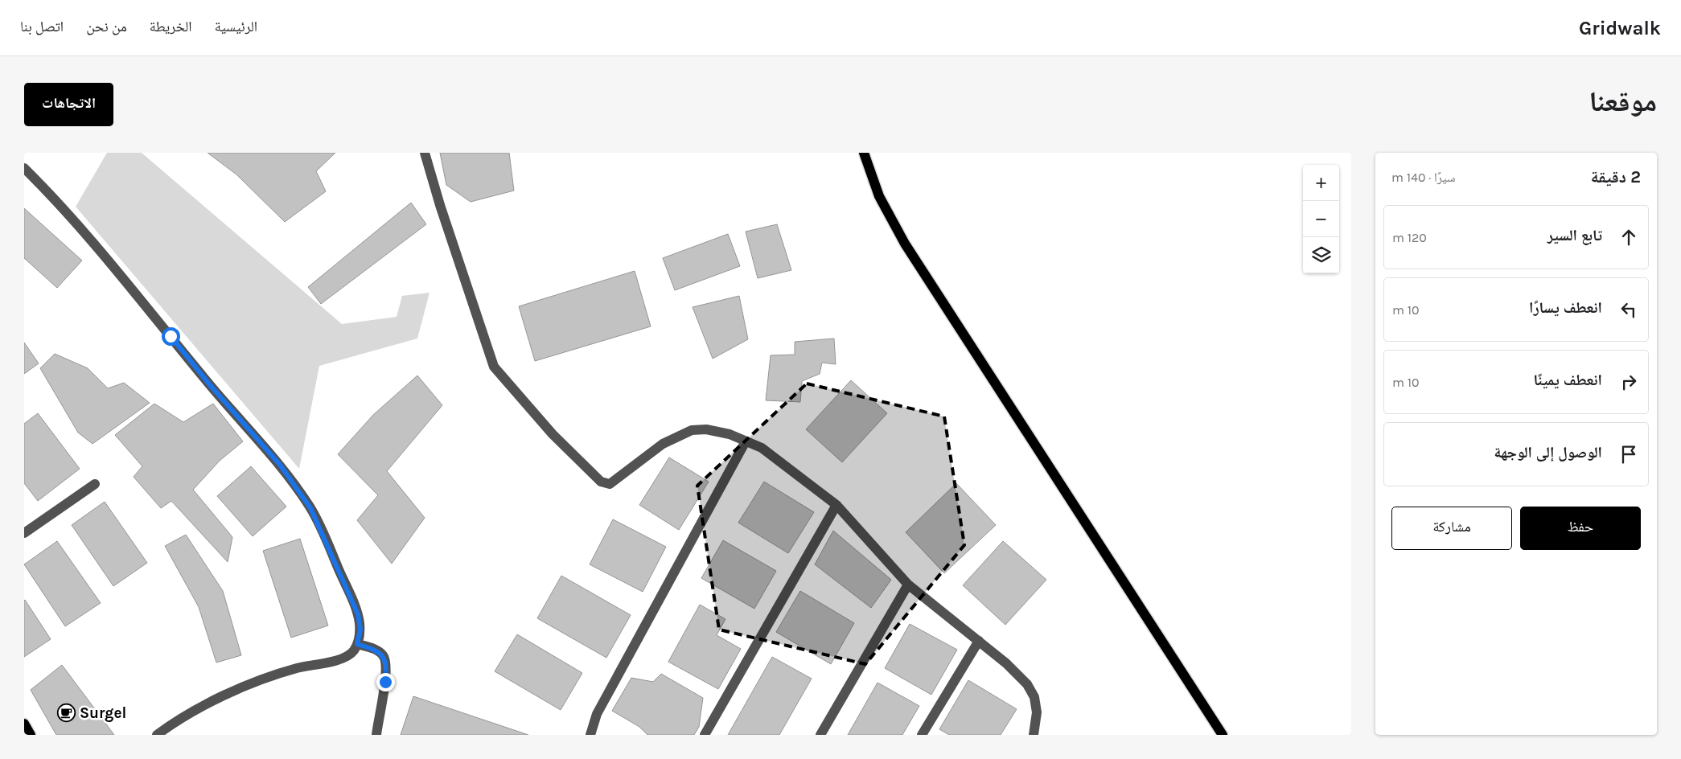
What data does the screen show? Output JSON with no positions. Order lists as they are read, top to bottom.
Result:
{
  "places": {
    "cafe": ["Surgel"]
  },
  "page": {
    "header": "Gridwalk",
    "nav": [
      "الرئيسية",
      "الخريطة",
      "من نحن",
      "اتصل بنا"
    ],
    "title": "موقعنا",
    "buttons": [
      "الاتجاهات",
      ["حفظ", "مشاركة"]
    ],
    "heading": ["2 دقيقة", "سيرًا · 140 m"],
    "map_buttons": ["+", "−"],
    "list": [
      ["تابع السير", "120 m"],
      ["انعطف يسارًا", "10 m"],
      ["انعطف يمينًا", "10 m"],
      "الوصول إلى الوجهة"
    ]
  }
}
